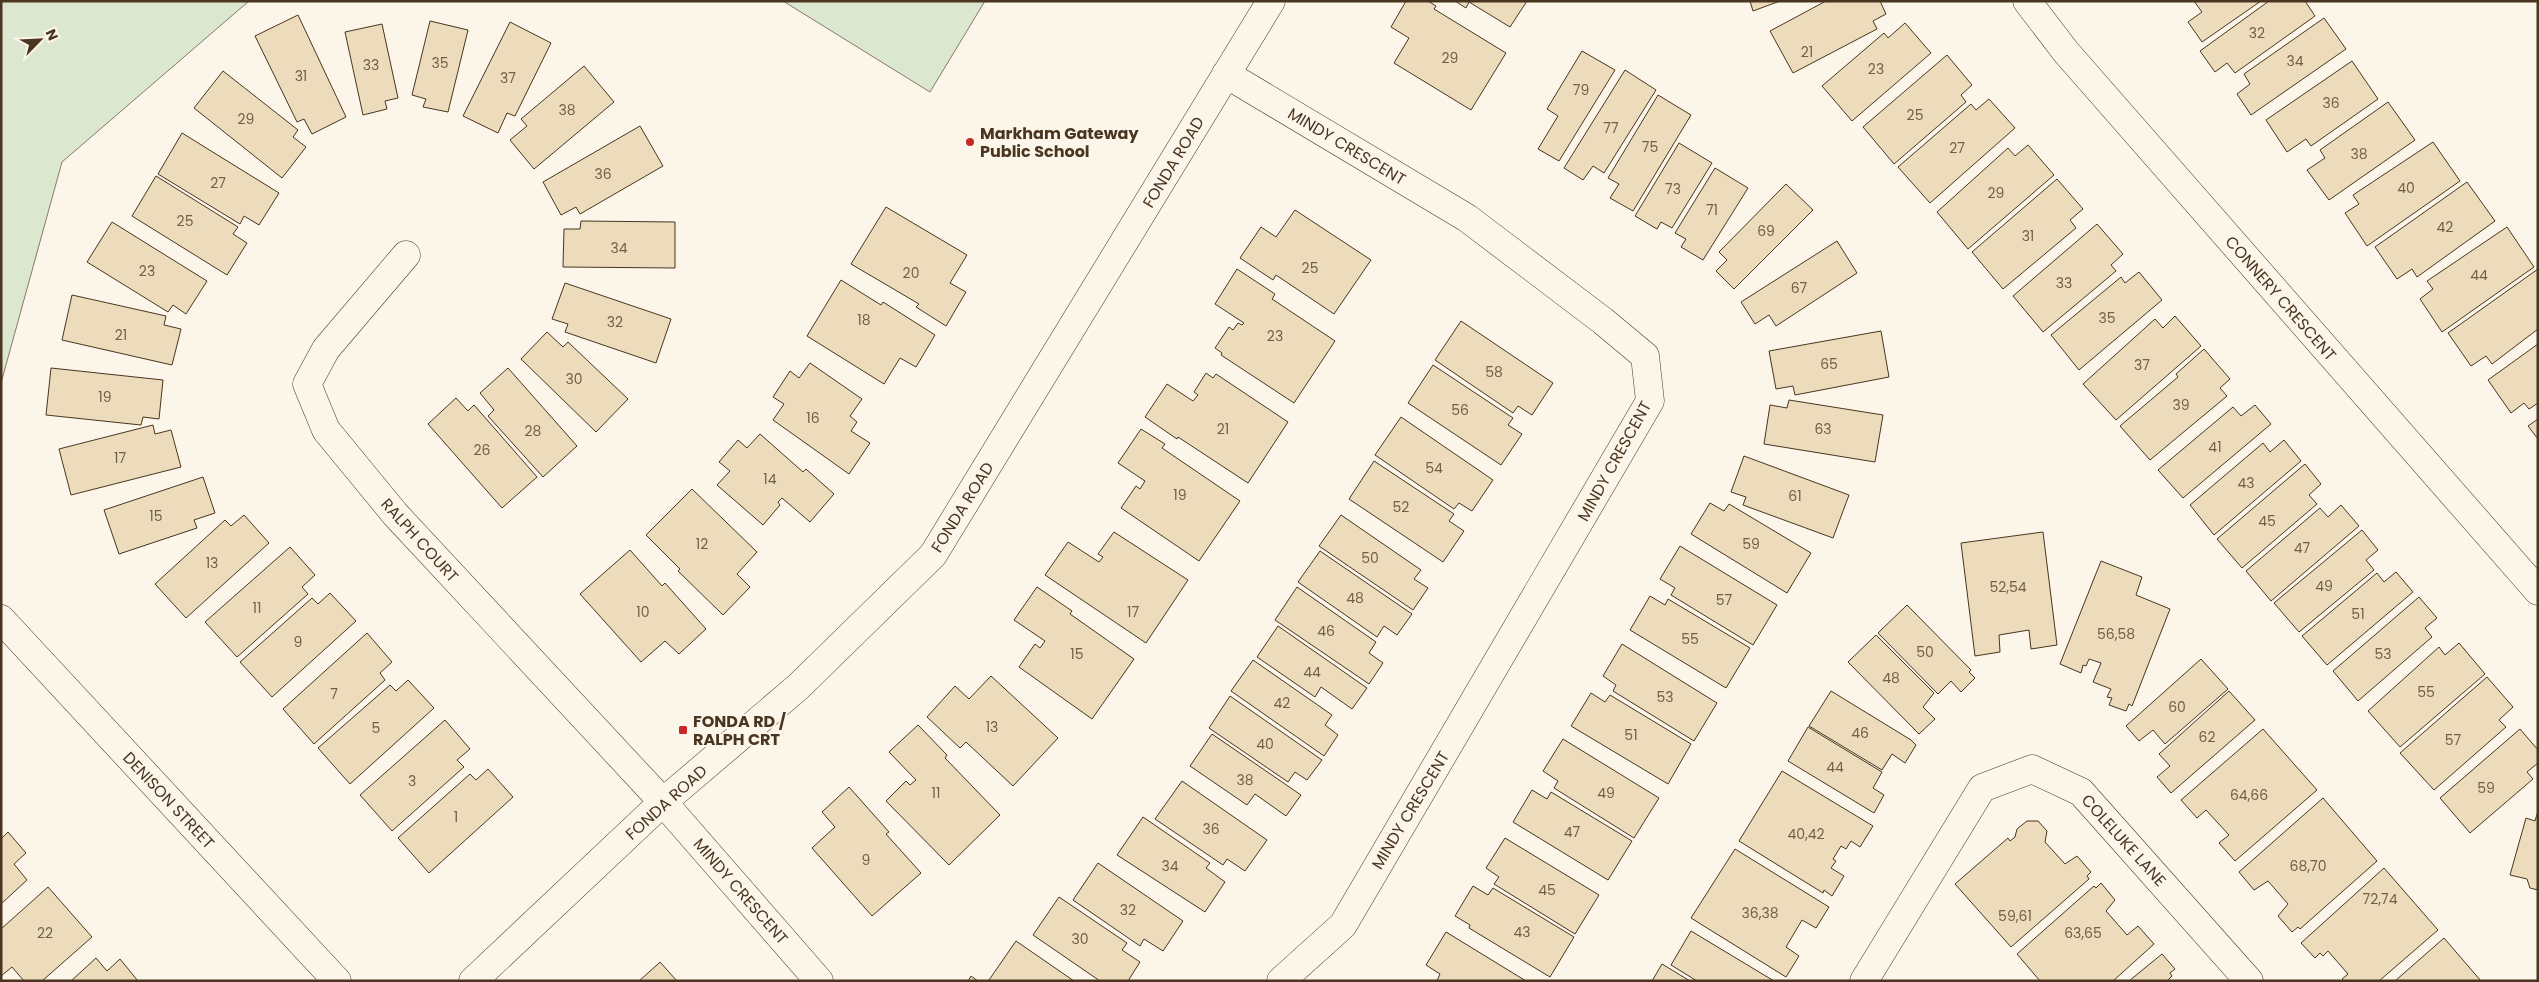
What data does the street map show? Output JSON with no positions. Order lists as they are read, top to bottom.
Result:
{
  "streets": {
    "street": [
      "MINDY CRESCENT",
      "FONDA ROAD",
      "CONNERY CRESCENT",
      "RALPH COURT",
      "DENISON STREET",
      "COLELUKE LANE"
    ]
  },
  "crossings": [
    ["MINDY CRESCENT", "FONDA ROAD"],
    ["MINDY CRESCENT", "RALPH COURT"],
    ["FONDA ROAD", "RALPH COURT"]
  ],
  "places": {
    "other": ["Markham Gateway Public School"],
    "transit": ["FONDA RD / RALPH CRT"]
  },
  "house_numbers": [
    "32",
    "21",
    "29",
    "34",
    "35",
    "33",
    "23",
    "31",
    "37",
    "79",
    "36",
    "38",
    "25",
    "29",
    "77",
    "75",
    "27",
    "38",
    "36",
    "27",
    "40",
    "73",
    "29",
    "71",
    "25",
    "42",
    "69",
    "31",
    "34",
    "25",
    "23",
    "20",
    "44",
    "33",
    "67",
    "35",
    "18",
    "32",
    "21",
    "23",
    "65",
    "37",
    "58",
    "30",
    "19",
    "39",
    "56",
    "16",
    "21",
    "63",
    "28",
    "41",
    "26",
    "17",
    "54",
    "14",
    "43",
    "19",
    "61",
    "52",
    "15",
    "45",
    "12",
    "59",
    "47",
    "50",
    "13",
    "49",
    "52,54",
    "48",
    "57",
    "11",
    "10",
    "17",
    "51",
    "46",
    "56,58",
    "55",
    "9",
    "50",
    "15",
    "53",
    "44",
    "48",
    "55",
    "7",
    "53",
    "42",
    "60",
    "13",
    "5",
    "46",
    "51",
    "62",
    "57",
    "40",
    "44",
    "38",
    "3",
    "59",
    "11",
    "49",
    "64,66",
    "1",
    "36",
    "47",
    "40,42",
    "9",
    "34",
    "68,70",
    "45",
    "72,74",
    "32",
    "36,38",
    "59,61",
    "43",
    "22",
    "63,65",
    "30"
  ],
  "north": "top right"
}
